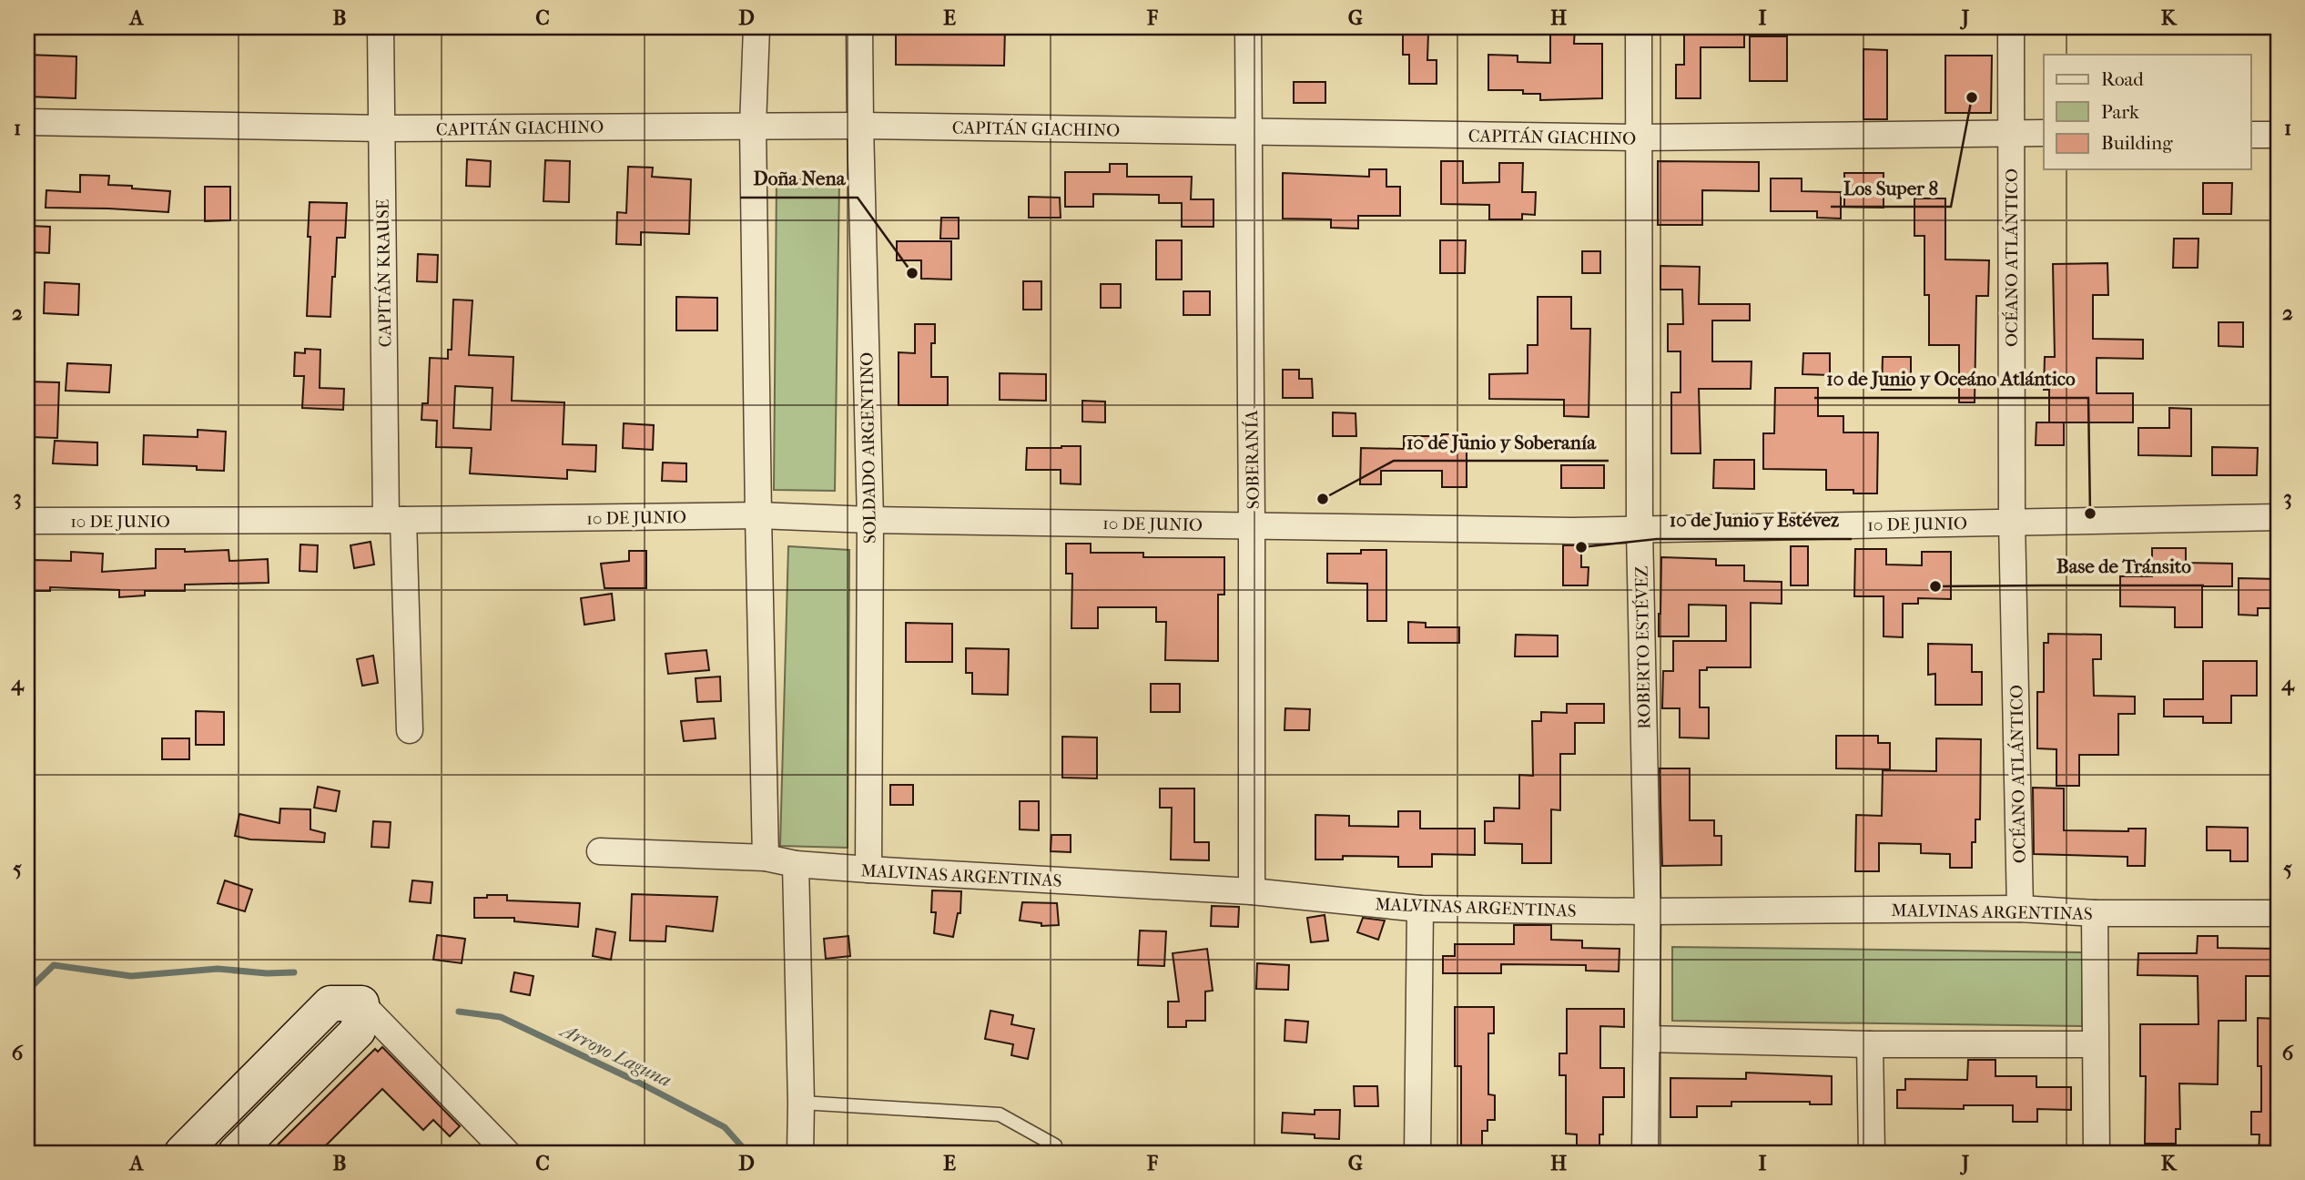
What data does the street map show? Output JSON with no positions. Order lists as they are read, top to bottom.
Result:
{
  "streets": {
    "street": [
      "CAPITÁN GIACHINO",
      "OCÉANO ATLÁNTICO",
      "CAPITÁN KRAUSE",
      "SOLDADO ARGENTINO",
      "SOBERANÍA",
      "10 DE JUNIO",
      "ROBERTO ESTÉVEZ",
      "MALVINAS ARGENTINAS"
    ]
  },
  "crossings": [
    ["CAPITÁN GIACHINO", "OCÉANO ATLÁNTICO"],
    ["CAPITÁN GIACHINO", "CAPITÁN KRAUSE"],
    ["CAPITÁN GIACHINO", "SOLDADO ARGENTINO"],
    ["CAPITÁN GIACHINO", "SOBERANÍA"],
    ["CAPITÁN GIACHINO", "ROBERTO ESTÉVEZ"],
    ["OCÉANO ATLÁNTICO", "10 DE JUNIO"],
    ["OCÉANO ATLÁNTICO", "MALVINAS ARGENTINAS"],
    ["CAPITÁN KRAUSE", "10 DE JUNIO"],
    ["SOLDADO ARGENTINO", "10 DE JUNIO"],
    ["SOLDADO ARGENTINO", "MALVINAS ARGENTINAS"],
    ["SOBERANÍA", "10 DE JUNIO"],
    ["SOBERANÍA", "MALVINAS ARGENTINAS"],
    ["10 DE JUNIO", "ROBERTO ESTÉVEZ"],
    ["ROBERTO ESTÉVEZ", "MALVINAS ARGENTINAS"]
  ],
  "water": ["Arroyo Laguna"],
  "places": [
    "Los Super 8",
    "Doña Nena",
    "10 de Junio y Soberanía",
    "10 de Junio y Oceáno Atlántico",
    "10 de Junio y Estévez",
    "Base de Tránsito"
  ],
  "legend": ["Road", "Park", "Building"],
  "grid": {
    "columns": [
      "A",
      "B",
      "C",
      "D",
      "E",
      "F",
      "G",
      "H",
      "I",
      "J",
      "K"
    ],
    "rows": [
      "1",
      "2",
      "3",
      "4",
      "5",
      "6"
    ]
  }
}
